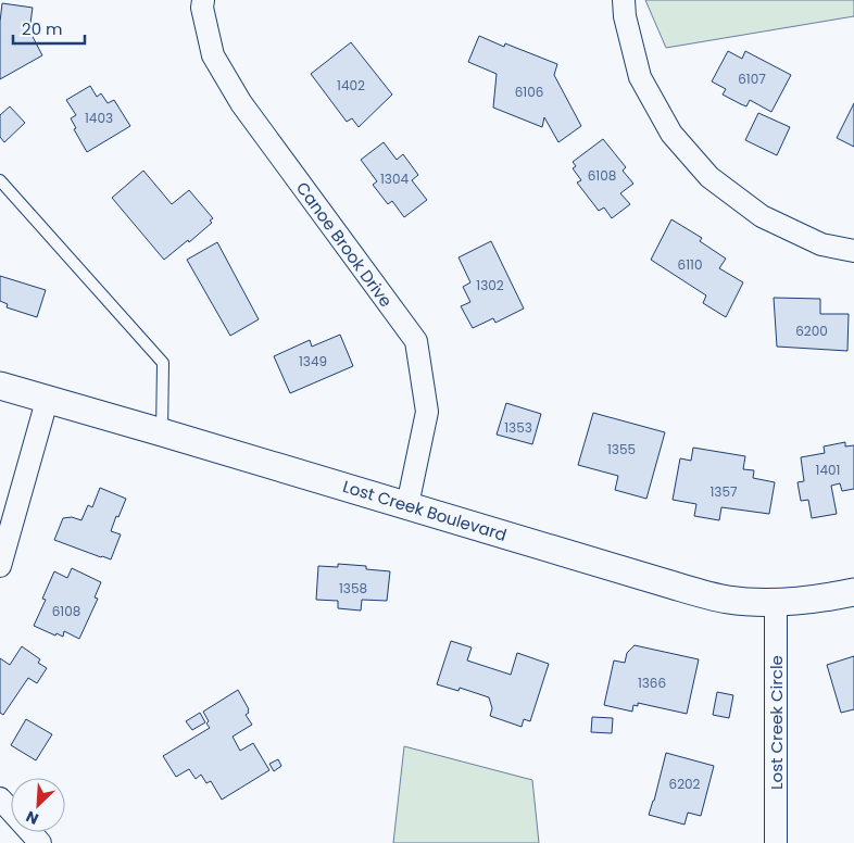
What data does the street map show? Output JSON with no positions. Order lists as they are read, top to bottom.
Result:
{
  "streets": {
    "street": ["Canoe Brook Drive", "Lost Creek Boulevard", "Lost Creek Circle"]
  },
  "crossings": [
    ["Canoe Brook Drive", "Lost Creek Boulevard"],
    ["Lost Creek Boulevard", "Lost Creek Circle"]
  ],
  "house_numbers": [
    "6107",
    "1402",
    "6106",
    "1403",
    "6108",
    "1304",
    "6110",
    "1302",
    "6200",
    "1349",
    "1353",
    "1355",
    "1401",
    "1357",
    "1358",
    "6108",
    "1366",
    "6202"
  ],
  "scale_bar": "20 m",
  "north": "bottom left"
}
